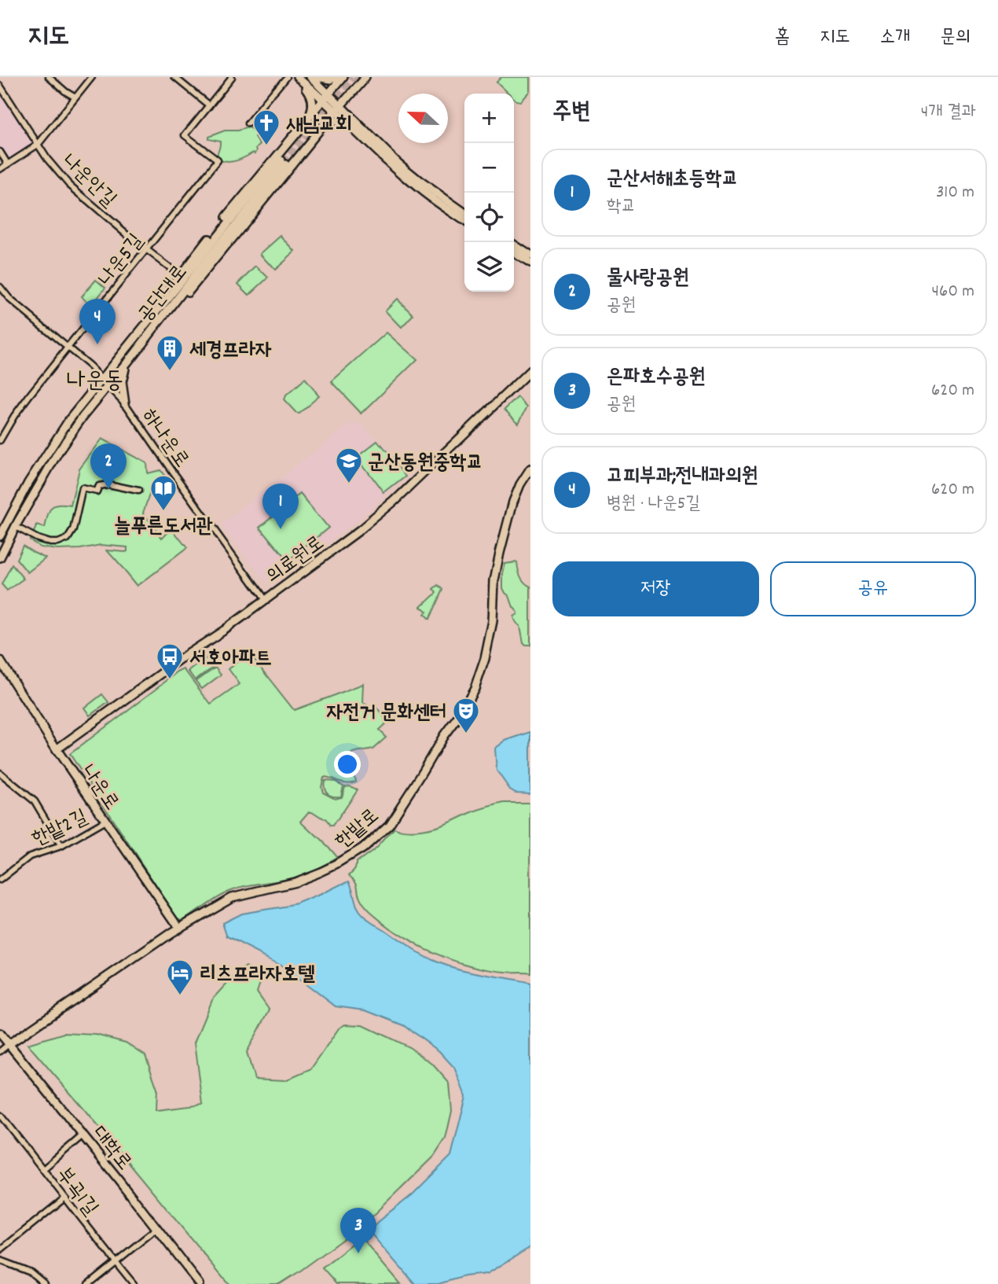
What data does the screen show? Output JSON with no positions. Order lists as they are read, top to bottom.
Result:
{
  "streets": {
    "street": [
      "나운안길",
      "나운5길",
      "공단대로",
      "하나운로",
      "의료원로",
      "나운로",
      "한밭2길",
      "한밭로",
      "대학로",
      "부곡1길"
    ]
  },
  "crossings": [
    ["나운안길", "나운5길"],
    ["나운5길", "하나운로"],
    ["공단대로", "하나운로"],
    ["하나운로", "의료원로"],
    ["의료원로", "나운로"],
    ["나운로", "한밭2길"],
    ["나운로", "한밭로"],
    ["한밭로", "대학로"]
  ],
  "districts": ["나운동"],
  "places": {
    "church": ["새남교회"],
    "building": ["세경프라자"],
    "school or university": ["군산동원중학교"],
    "library": ["늘푸른도서관"],
    "bus stop": ["서호아파트"],
    "theatre": ["자전거 문화센터"],
    "hotel": ["리츠프라자호텔"]
  },
  "north": "left",
  "page": {
    "header": "지도",
    "nav": [
      "홈",
      "지도",
      "소개",
      "문의"
    ],
    "heading": ["주변", "4개 결과"],
    "map_buttons": ["+", "−"],
    "list": [
      {
        "mark": "1",
        "name": "군산서해초등학교",
        "note": "학교",
        "value": "310 m"
      },
      {
        "mark": "2",
        "name": "물사랑공원",
        "note": "공원",
        "value": "460 m"
      },
      {
        "mark": "3",
        "name": "은파호수공원",
        "note": "공원",
        "value": "620 m"
      },
      {
        "mark": "4",
        "name": "고피부과;전내과의원",
        "note": "병원 · 나운5길",
        "value": "620 m"
      }
    ],
    "pins": [
      "4",
      "2",
      "1",
      "3"
    ],
    "buttons": ["저장", "공유"]
  }
}
